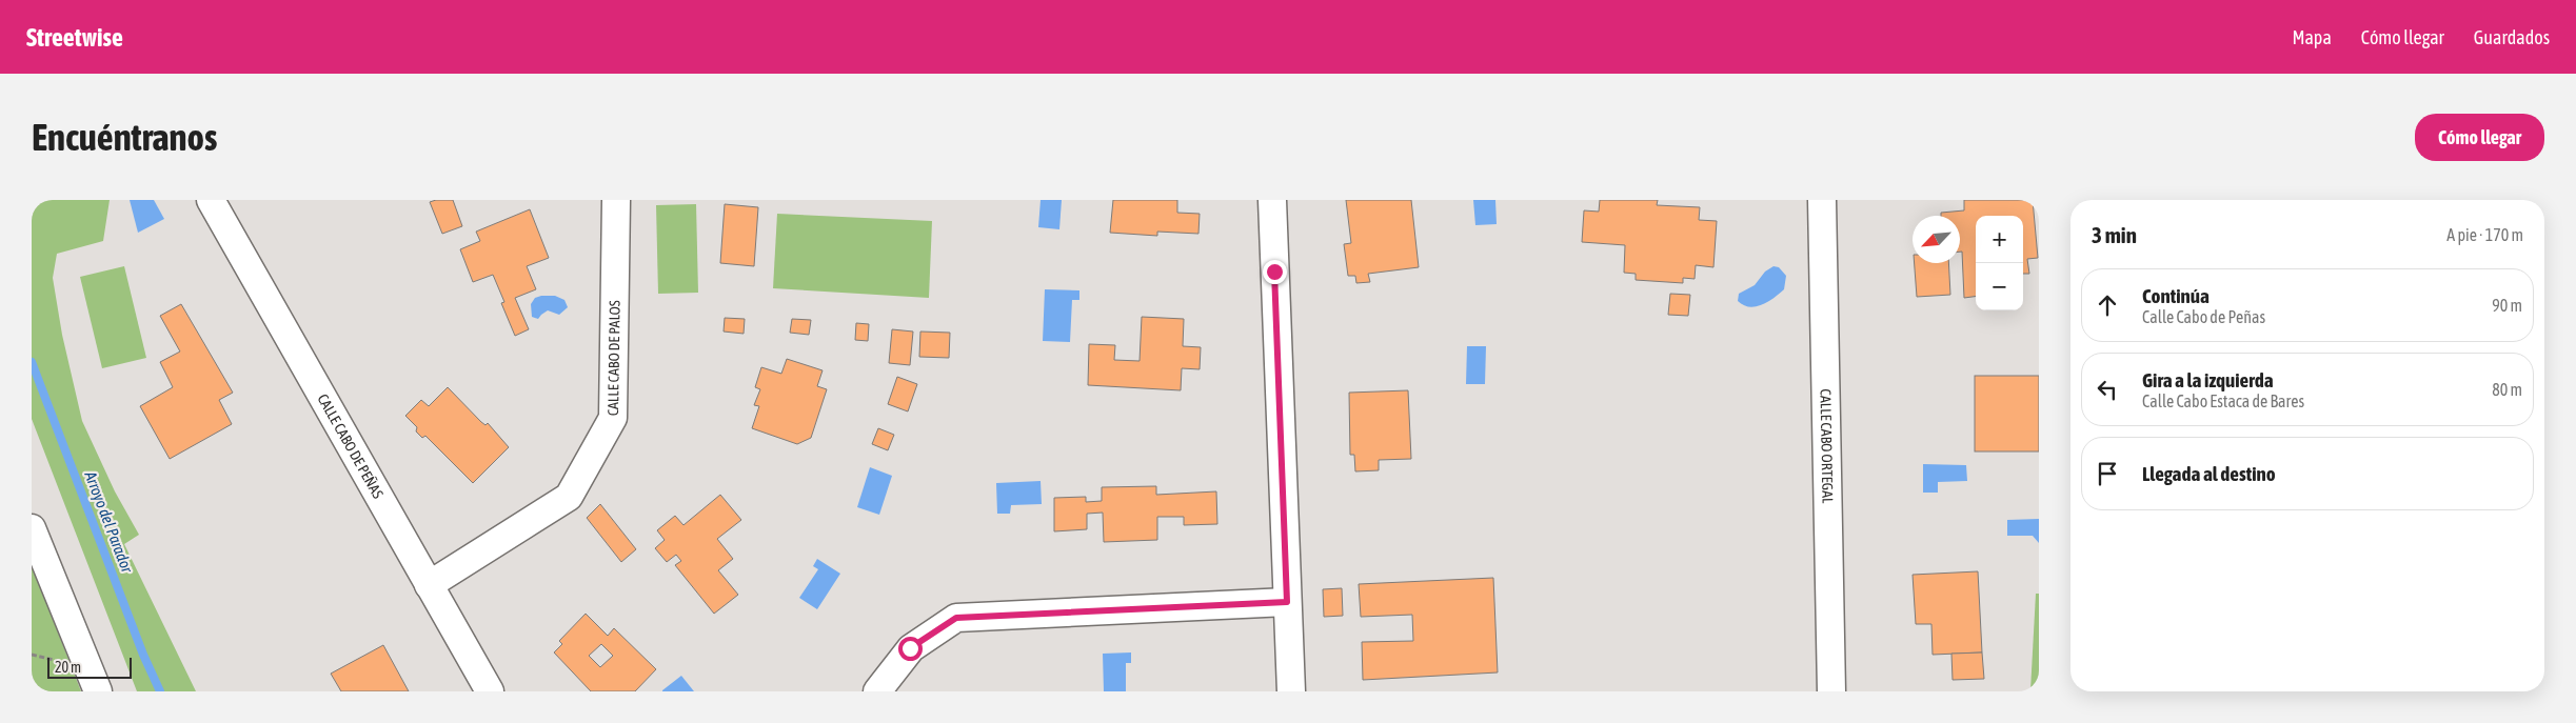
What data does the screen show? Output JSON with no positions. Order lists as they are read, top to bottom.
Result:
{
  "streets": {
    "street": ["CALLE CABO DE PALOS", "CALLE CABO ORTEGAL", "CALLE CABO DE PEÑAS"]
  },
  "crossings": [
    ["CALLE CABO DE PALOS", "CALLE CABO DE PEÑAS"]
  ],
  "water": ["Arroyo del Parador"],
  "scale_bar": "20 m",
  "north": "bottom left",
  "page": {
    "header": "Streetwise",
    "nav": ["Mapa", "Cómo llegar", "Guardados"],
    "buttons": "Cómo llegar",
    "title": "Encuéntranos",
    "heading": ["3 min", "A pie · 170 m"],
    "map_buttons": ["+", "−"],
    "list": [
      ["Continúa", "Calle Cabo de Peñas", "90 m"],
      ["Gira a la izquierda", "Calle Cabo Estaca de Bares", "80 m"],
      "Llegada al destino"
    ],
    "scale": "20 m"
  }
}
